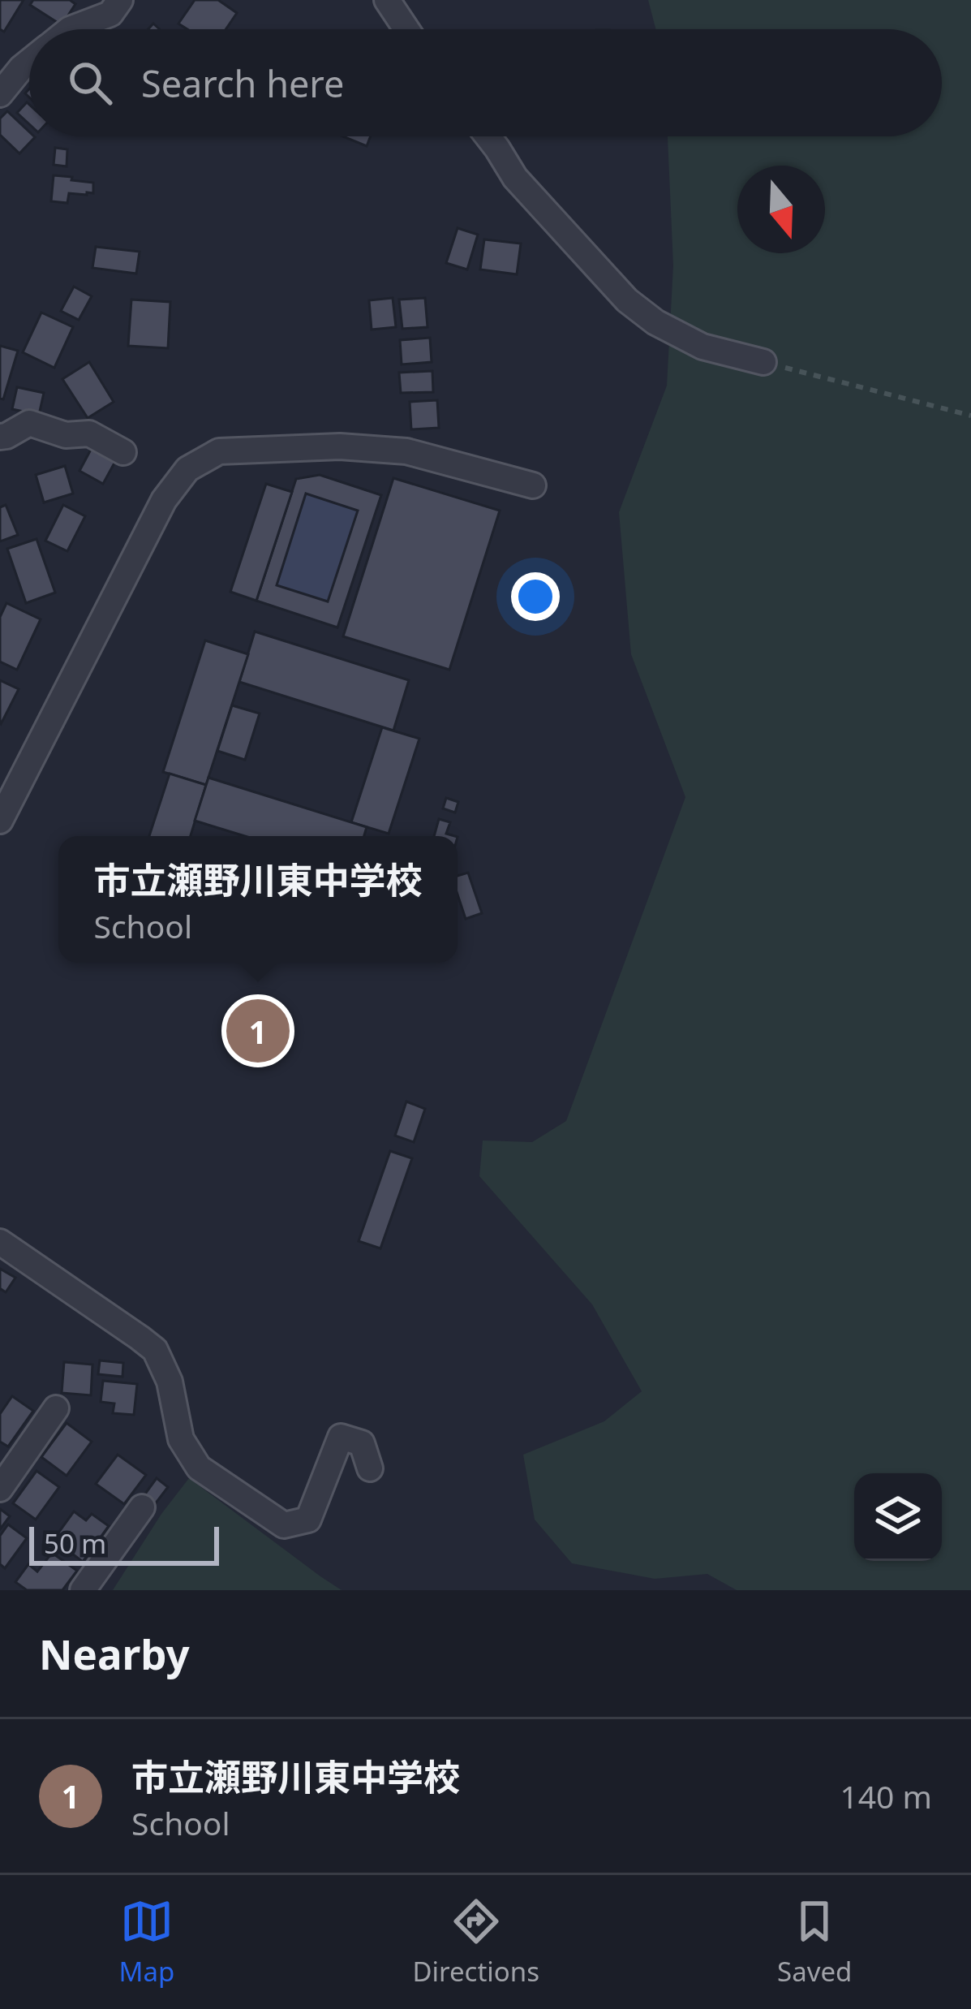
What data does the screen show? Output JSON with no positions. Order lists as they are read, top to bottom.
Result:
{
  "scale_bar": "50 m",
  "north": "bottom",
  "page": {
    "search": "Search here",
    "popup": ["市立瀬野川東中学校", "School"],
    "pins": "1",
    "scale": "50 m",
    "heading": "Nearby",
    "list": [
      {
        "mark": "1",
        "name": "市立瀬野川東中学校",
        "note": "School",
        "value": "140 m"
      }
    ],
    "nav": ["Map", "Directions", "Saved"]
  }
}
